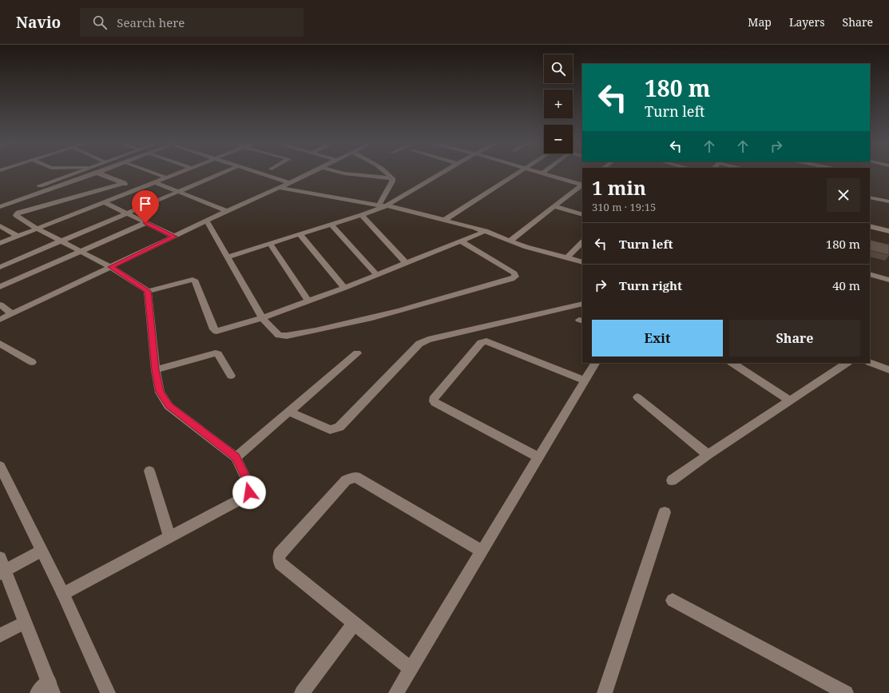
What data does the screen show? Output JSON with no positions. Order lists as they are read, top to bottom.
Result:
{
  "page": {
    "header": "Navio",
    "search": "Search here",
    "nav": ["Map", "Layers", "Share"],
    "map_buttons": ["+", "−"],
    "turn": ["180 m", "Turn left"],
    "heading": ["1 min", "310 m · 19:15"],
    "list": [
      {
        "name": "Turn left",
        "value": "180 m"
      },
      {
        "name": "Turn right",
        "value": "40 m"
      }
    ],
    "buttons": ["Exit", "Share"]
  }
}
